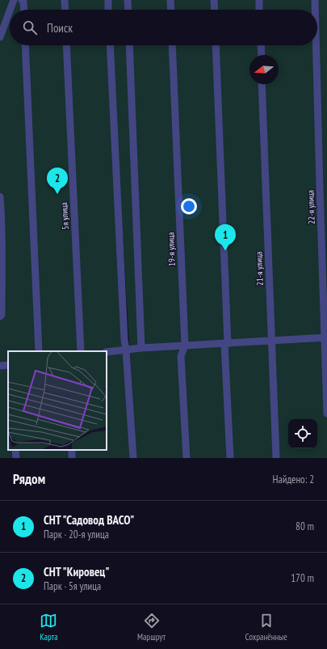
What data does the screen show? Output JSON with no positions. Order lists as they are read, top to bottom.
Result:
{
  "streets": {
    "street": [
      "22-я улица",
      "5я улица",
      "19-я улица",
      "21-я улица"
    ]
  },
  "north": "left",
  "page": {
    "search": "Поиск",
    "pins": ["2", "1"],
    "heading": ["Рядом", "Найдено: 2"],
    "list": [
      {
        "mark": "1",
        "name": "СНТ \"Садовод ВАСО\"",
        "note": "Парк · 20-я улица",
        "value": "80 m"
      },
      {
        "mark": "2",
        "name": "СНТ \"Кировец\"",
        "note": "Парк · 5я улица",
        "value": "170 m"
      }
    ],
    "nav": ["Карта", "Маршрут", "Сохранённые"]
  }
}
